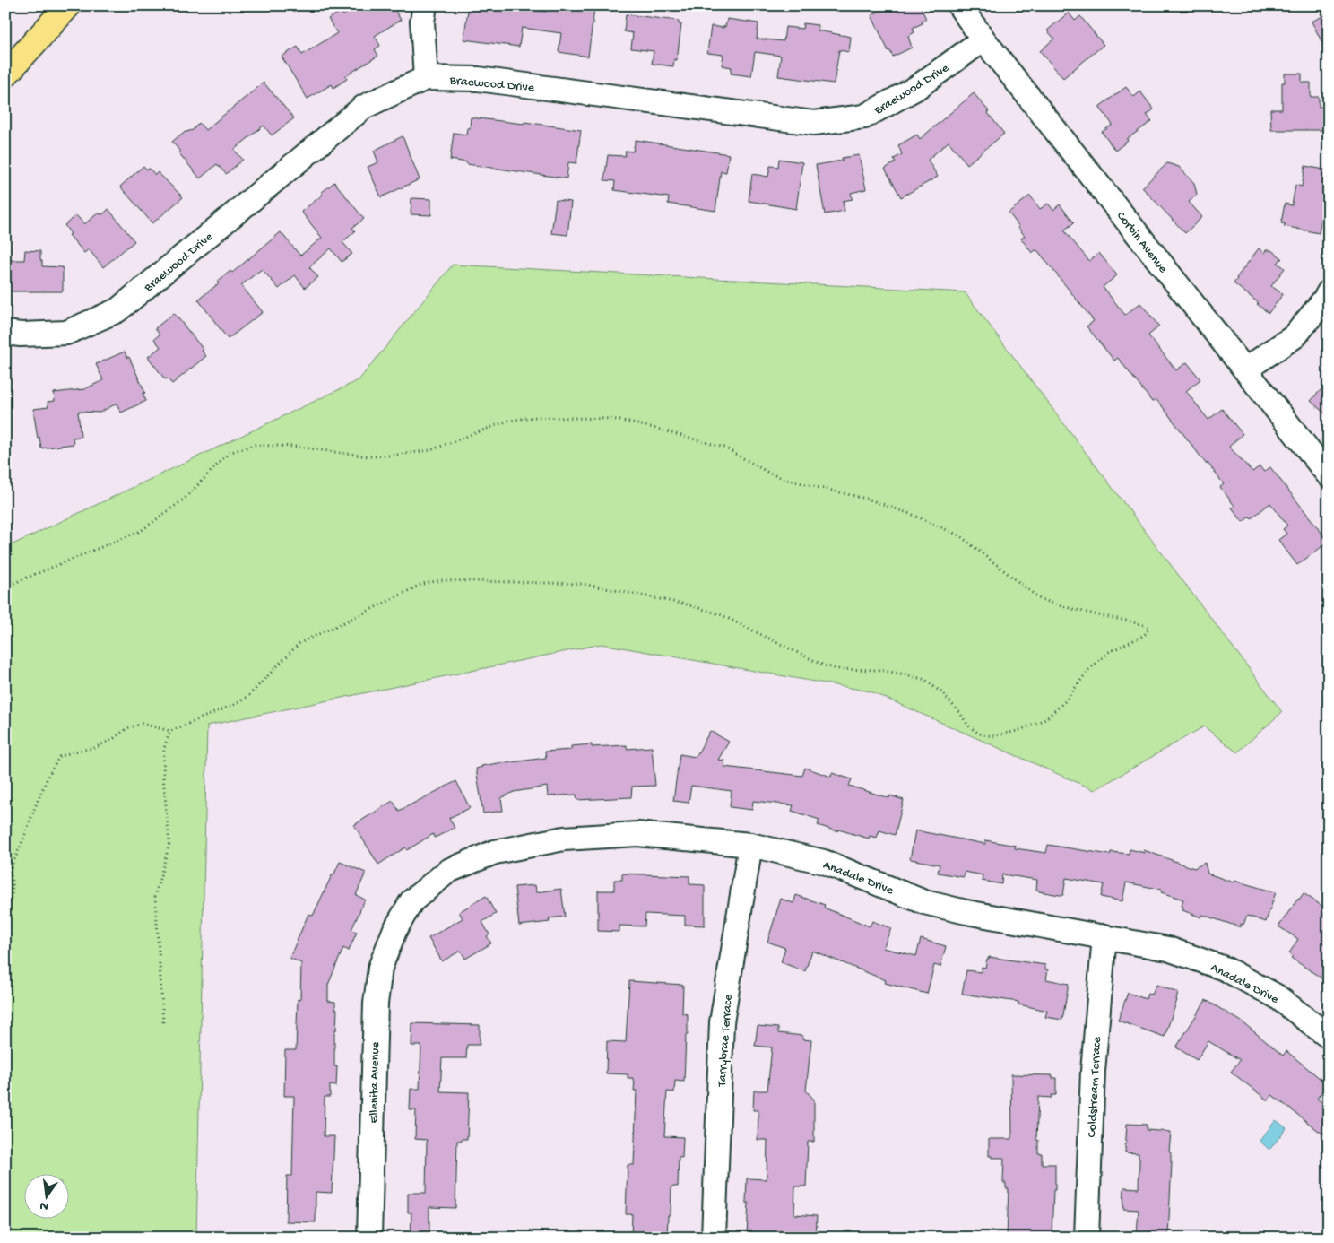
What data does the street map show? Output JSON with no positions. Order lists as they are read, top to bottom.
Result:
{
  "streets": {
    "street": [
      "Braewood Drive",
      "Corbin Avenue",
      "Anadale Drive",
      "Tarrybrae Terrace",
      "Ellenita Avenue",
      "Coldstream Terrace"
    ]
  },
  "crossings": [
    ["Braewood Drive", "Corbin Avenue"],
    ["Anadale Drive", "Tarrybrae Terrace"],
    ["Anadale Drive", "Ellenita Avenue"],
    ["Anadale Drive", "Coldstream Terrace"]
  ],
  "north": "bottom"
}
